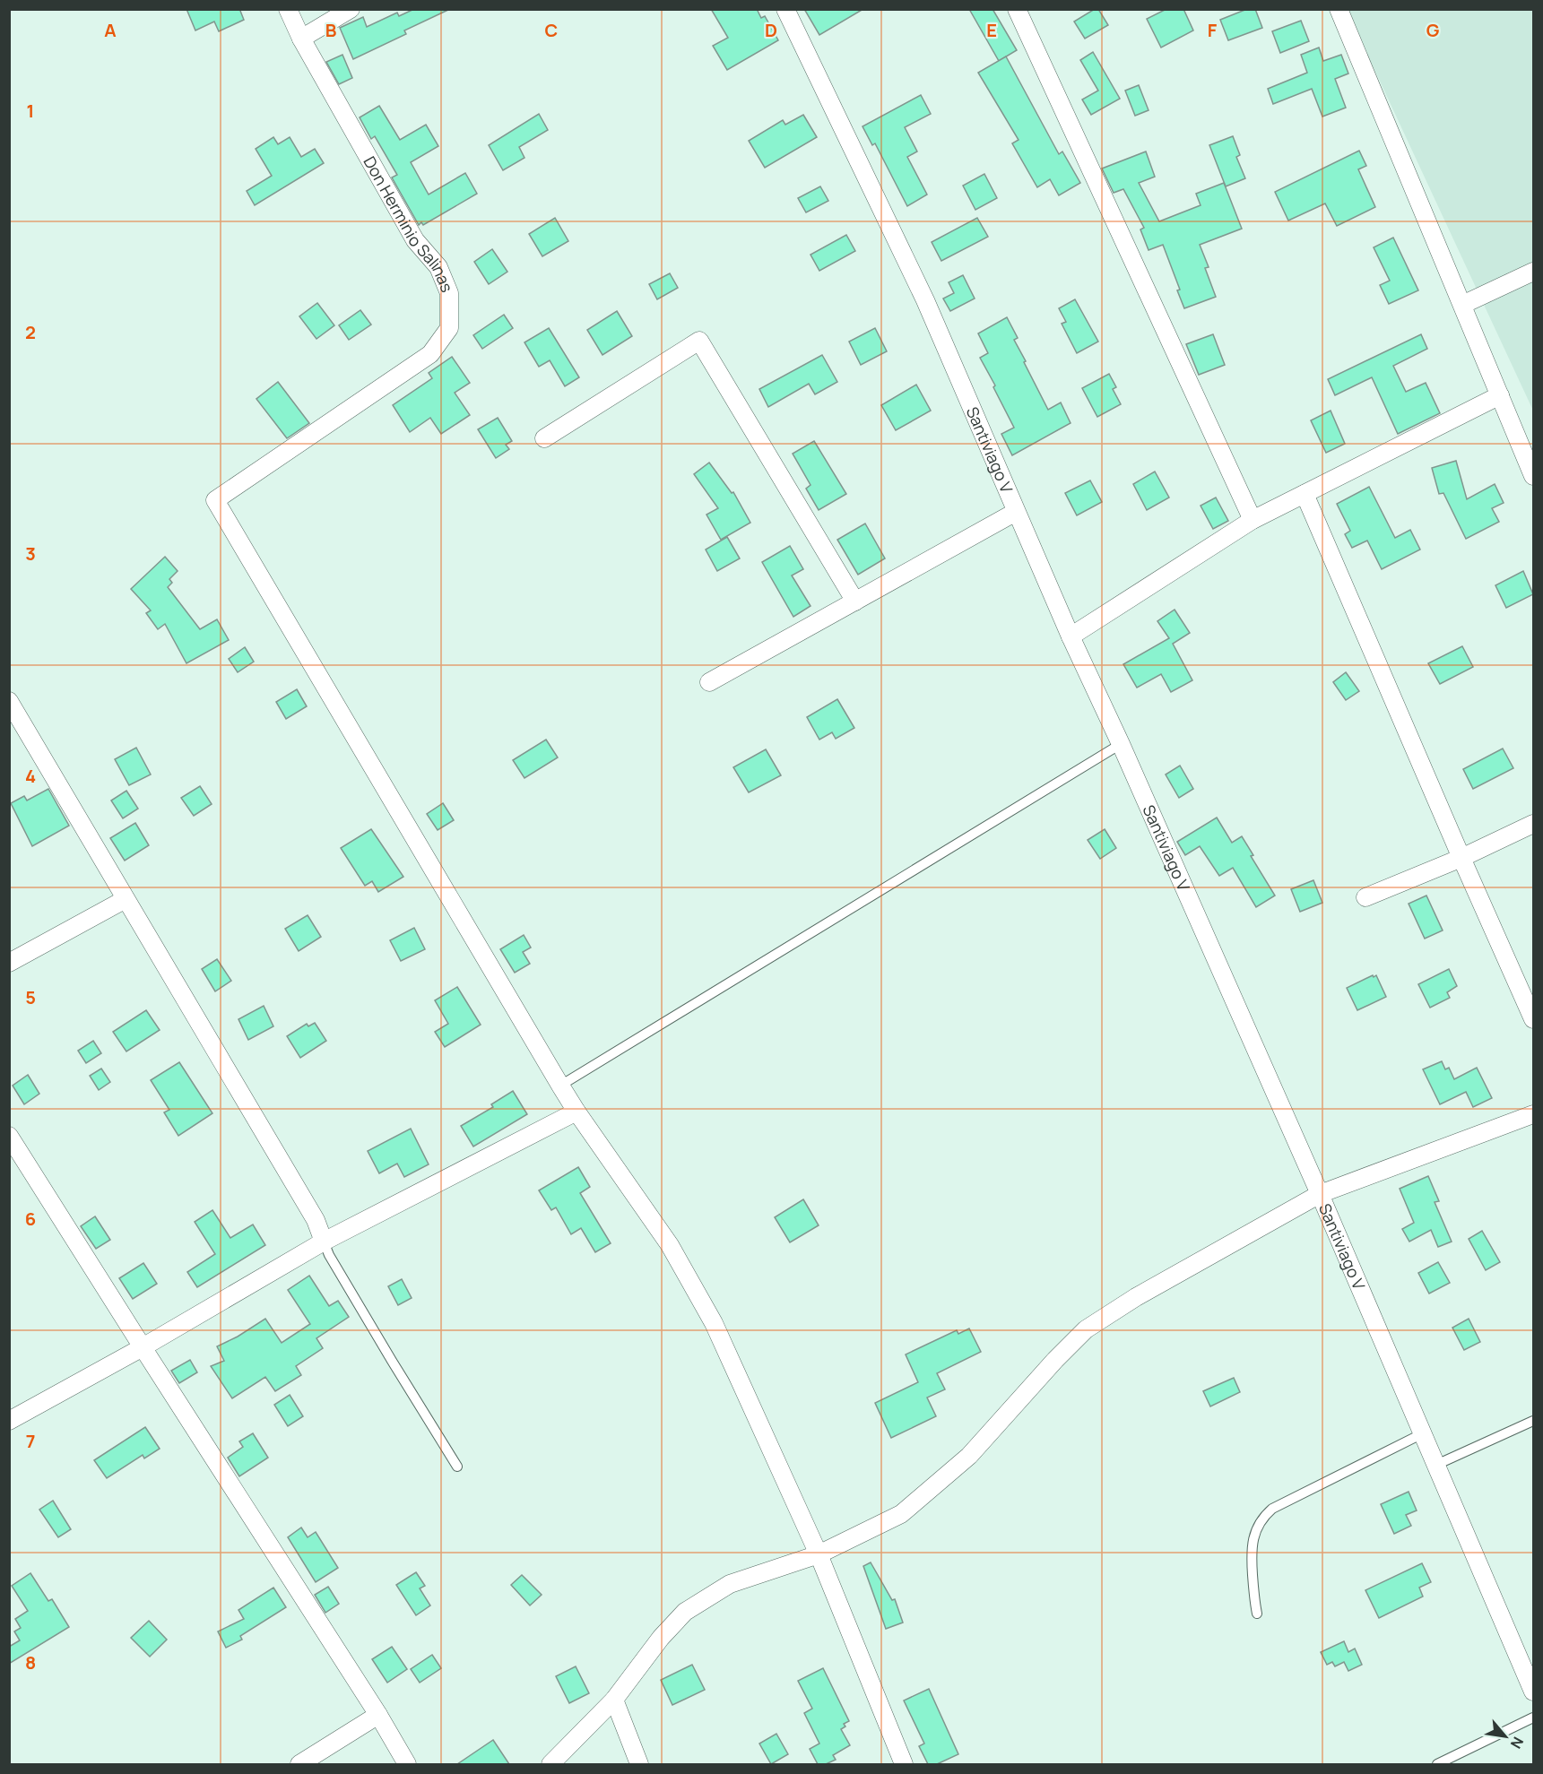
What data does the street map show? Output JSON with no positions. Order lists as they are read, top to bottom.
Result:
{
  "streets": {
    "street": ["Don Herminio Salinas", "Santiviago V"]
  },
  "north": "bottom right",
  "grid": {
    "columns": [
      "A",
      "B",
      "C",
      "D",
      "E",
      "F",
      "G"
    ],
    "rows": [
      "1",
      "2",
      "3",
      "4",
      "5",
      "6",
      "7",
      "8"
    ]
  }
}
